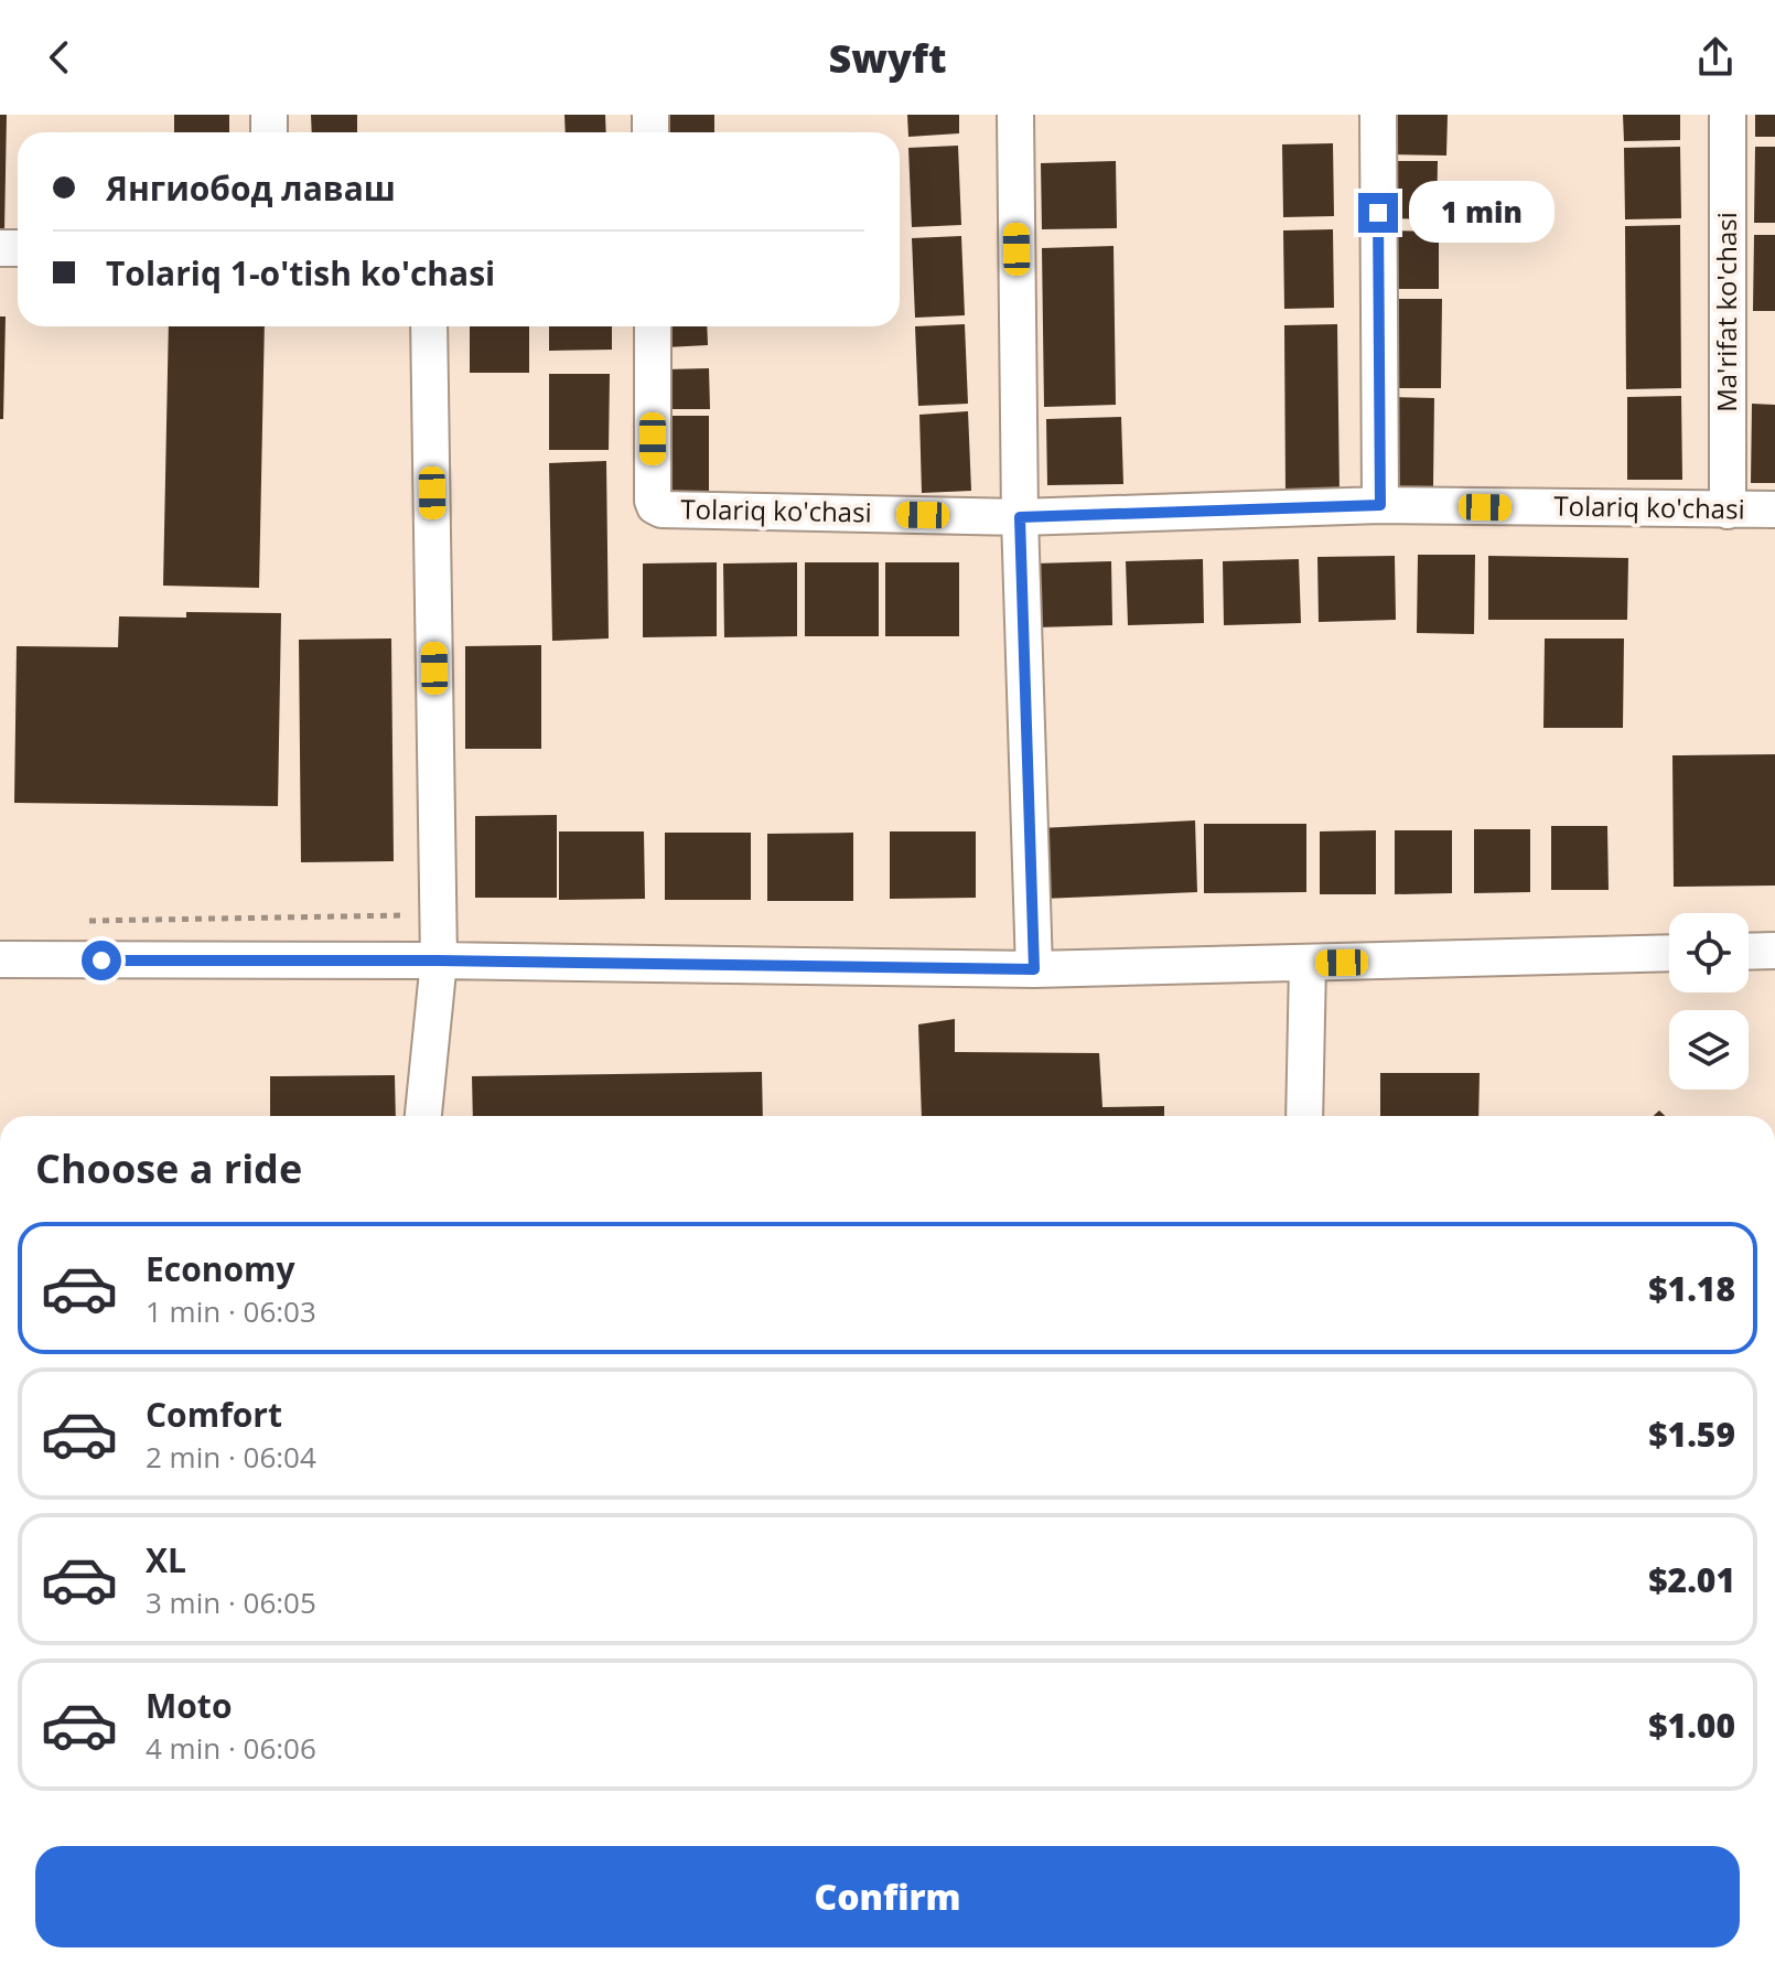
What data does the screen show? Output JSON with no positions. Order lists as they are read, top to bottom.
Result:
{
  "streets": {
    "street": ["Ma'rifat ko'chasi", "Tolariq ko'chasi"]
  },
  "crossings": [
    ["Ma'rifat ko'chasi", "Tolariq ko'chasi"]
  ],
  "page": {
    "header": "Swyft",
    "banner": ["Янгиобод лаваш", "Tolariq 1-o'tish ko'chasi"],
    "bubble": "1 min",
    "heading": "Choose a ride",
    "list": [
      {
        "name": "Economy",
        "note": "1 min · 06:03",
        "value": "$1.18"
      },
      {
        "name": "Comfort",
        "note": "2 min · 06:04",
        "value": "$1.59"
      },
      {
        "name": "XL",
        "note": "3 min · 06:05",
        "value": "$2.01"
      },
      {
        "name": "Moto",
        "note": "4 min · 06:06",
        "value": "$1.00"
      }
    ],
    "buttons": "Confirm"
  }
}
